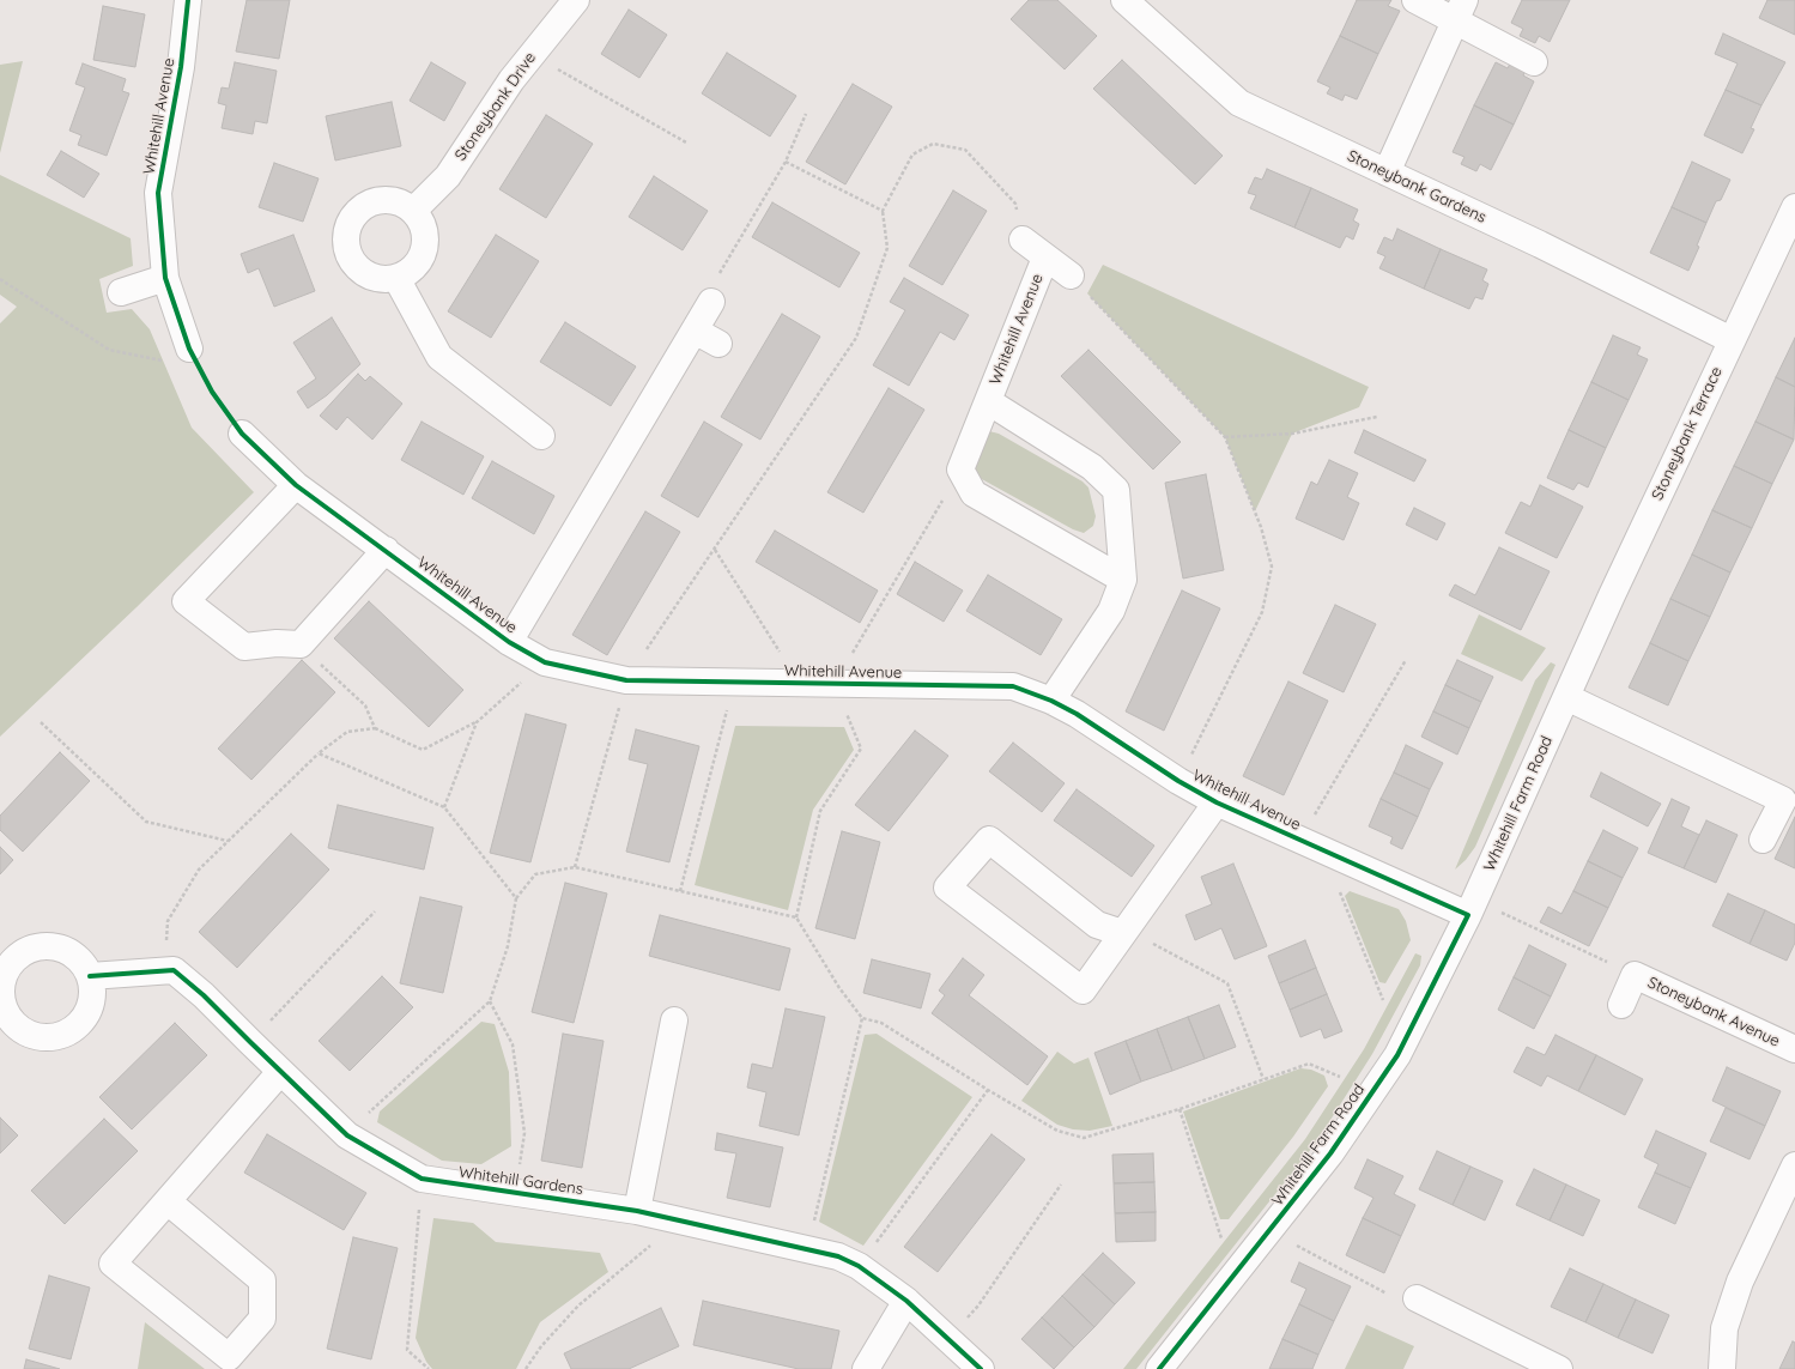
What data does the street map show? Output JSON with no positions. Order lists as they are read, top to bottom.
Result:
{
  "streets": {
    "street": [
      "Stoneybank Drive",
      "Whitehill Avenue",
      "Stoneybank Gardens",
      "Stoneybank Terrace",
      "Whitehill Farm Road",
      "Stoneybank Avenue",
      "Whitehill Gardens"
    ]
  },
  "crossings": [
    ["Whitehill Avenue", "Whitehill Farm Road"],
    ["Stoneybank Gardens", "Stoneybank Terrace"],
    ["Stoneybank Terrace", "Whitehill Farm Road"]
  ]
}
